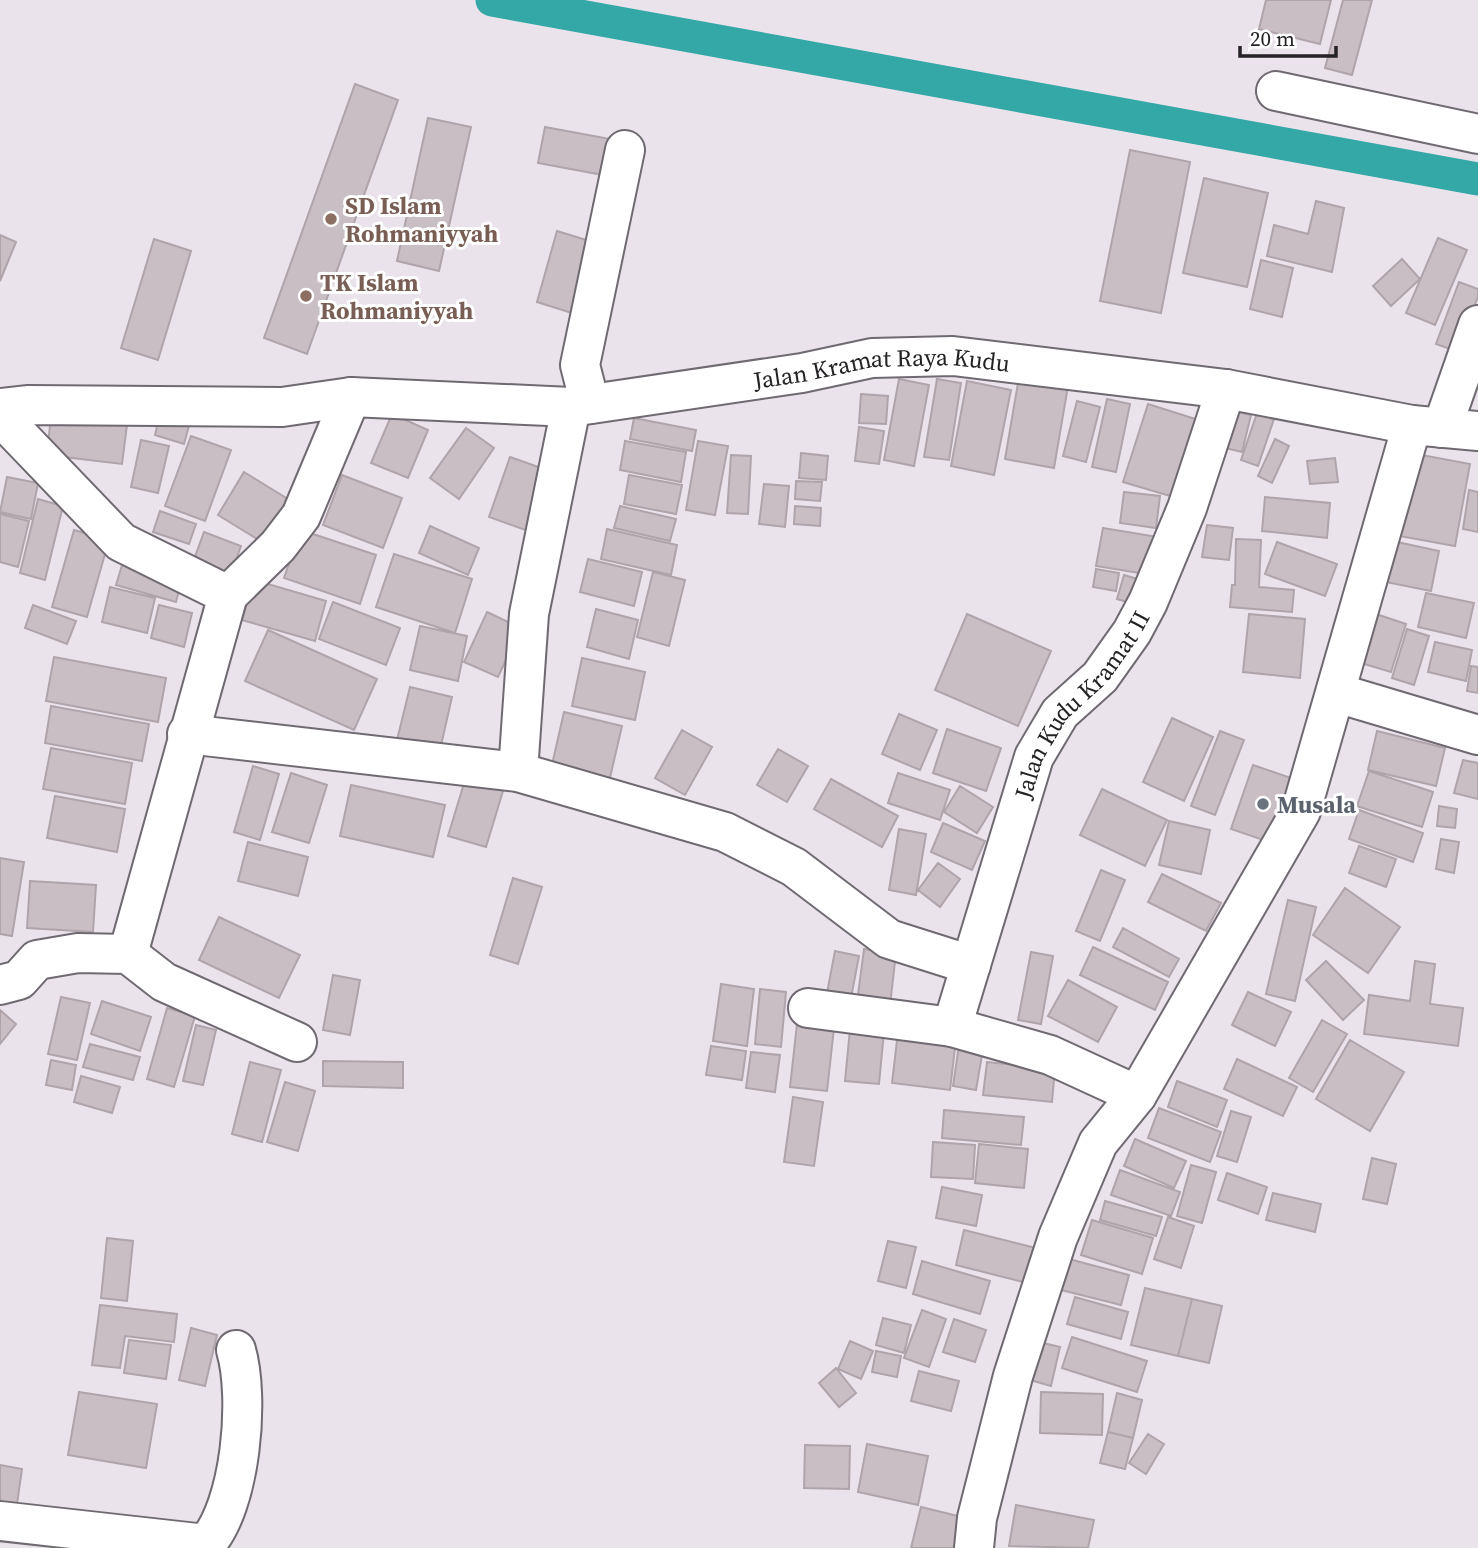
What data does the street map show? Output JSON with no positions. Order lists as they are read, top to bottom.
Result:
{
  "streets": {
    "street": ["Jalan Kramat Raya Kudu", "Jalan Kudu Kramat II"]
  },
  "crossings": [
    ["Jalan Kramat Raya Kudu", "Jalan Kudu Kramat II"]
  ],
  "places": ["SD Islam Rohmaniyyah", "TK Islam Rohmaniyyah", "Musala"],
  "scale_bar": "20 m"
}
